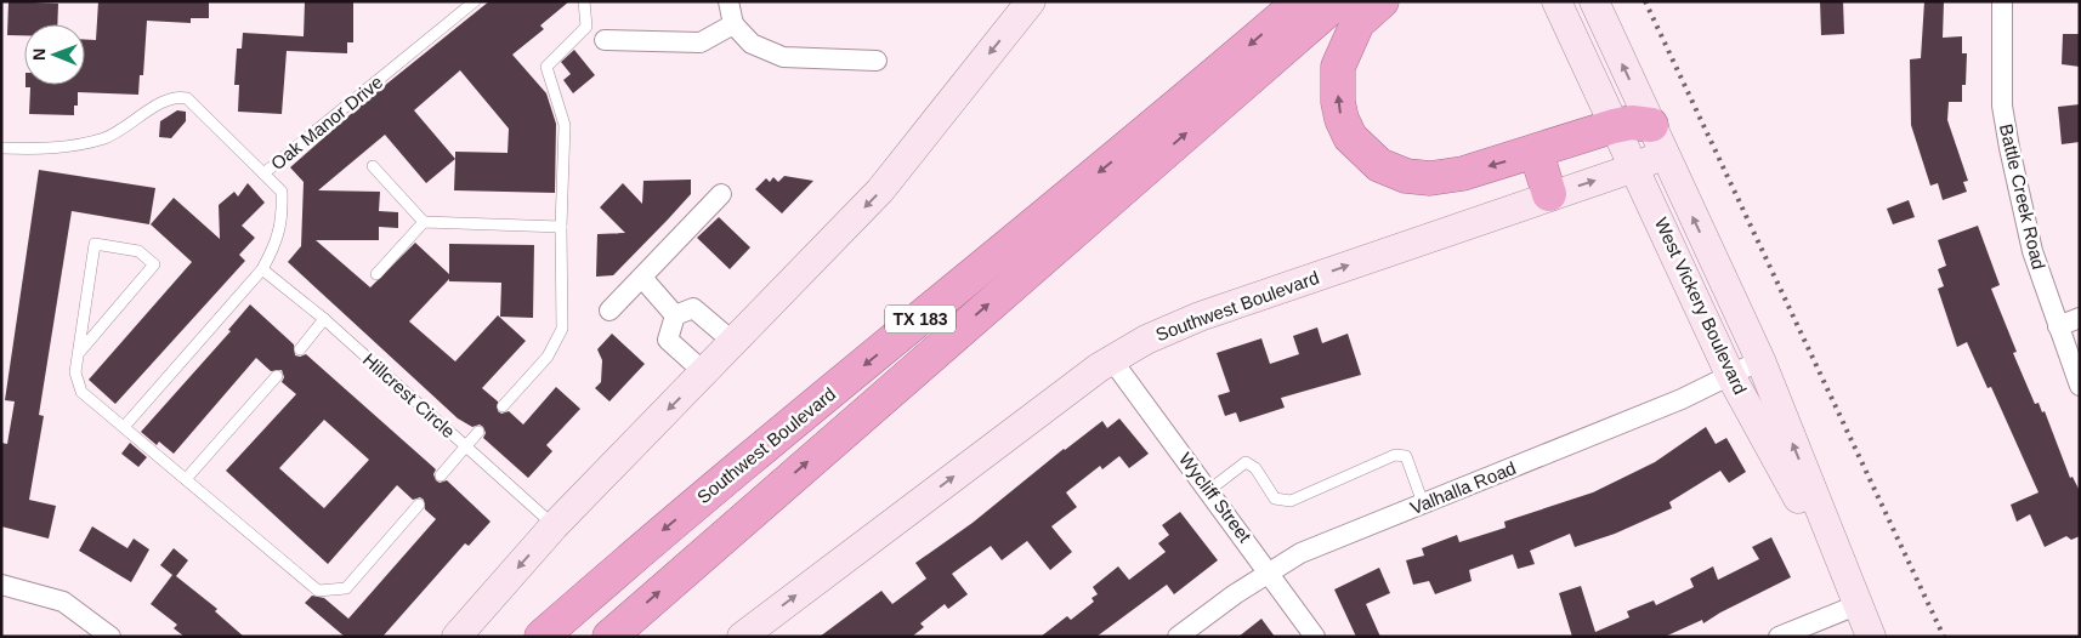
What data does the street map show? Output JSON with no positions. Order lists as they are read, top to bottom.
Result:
{
  "streets": {
    "highway": ["Southwest Boulevard", "TX 183"],
    "main road": ["West Vickery Boulevard"],
    "street": ["Battle Creek Road", "Valhalla Road", "Wycliff Street"],
    "lane": ["Oak Manor Drive", "Hillcrest Circle"]
  },
  "crossings": [
    ["Southwest Boulevard", "West Vickery Boulevard"],
    ["Southwest Boulevard", "Wycliff Street"],
    ["West Vickery Boulevard", "Valhalla Road"],
    ["Valhalla Road", "Wycliff Street"]
  ],
  "north": "left"
}
